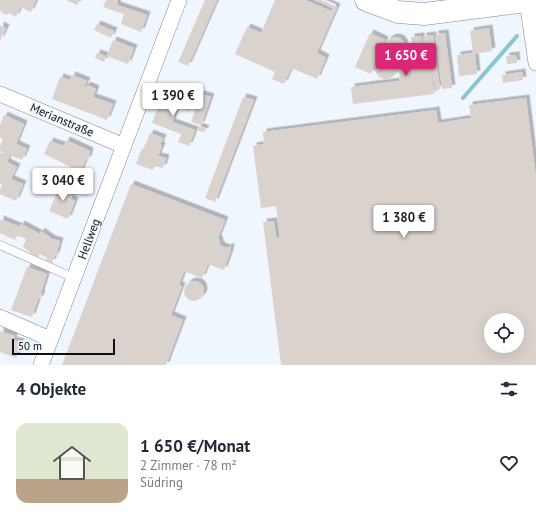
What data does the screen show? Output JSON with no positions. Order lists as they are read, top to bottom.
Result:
{
  "streets": {
    "street": ["Merianstraße", "Hellweg"]
  },
  "crossings": [
    ["Merianstraße", "Hellweg"]
  ],
  "scale_bar": "50 m",
  "page": {
    "price": [
      "1 650 €",
      "1 390 €",
      "3 040 €",
      "1 380 €"
    ],
    "scale": "50 m",
    "heading": "4 Objekte",
    "list": [
      {
        "name": "1 650 €/Monat",
        "note": "2 Zimmer · 78 m² · Südring"
      }
    ]
  }
}
